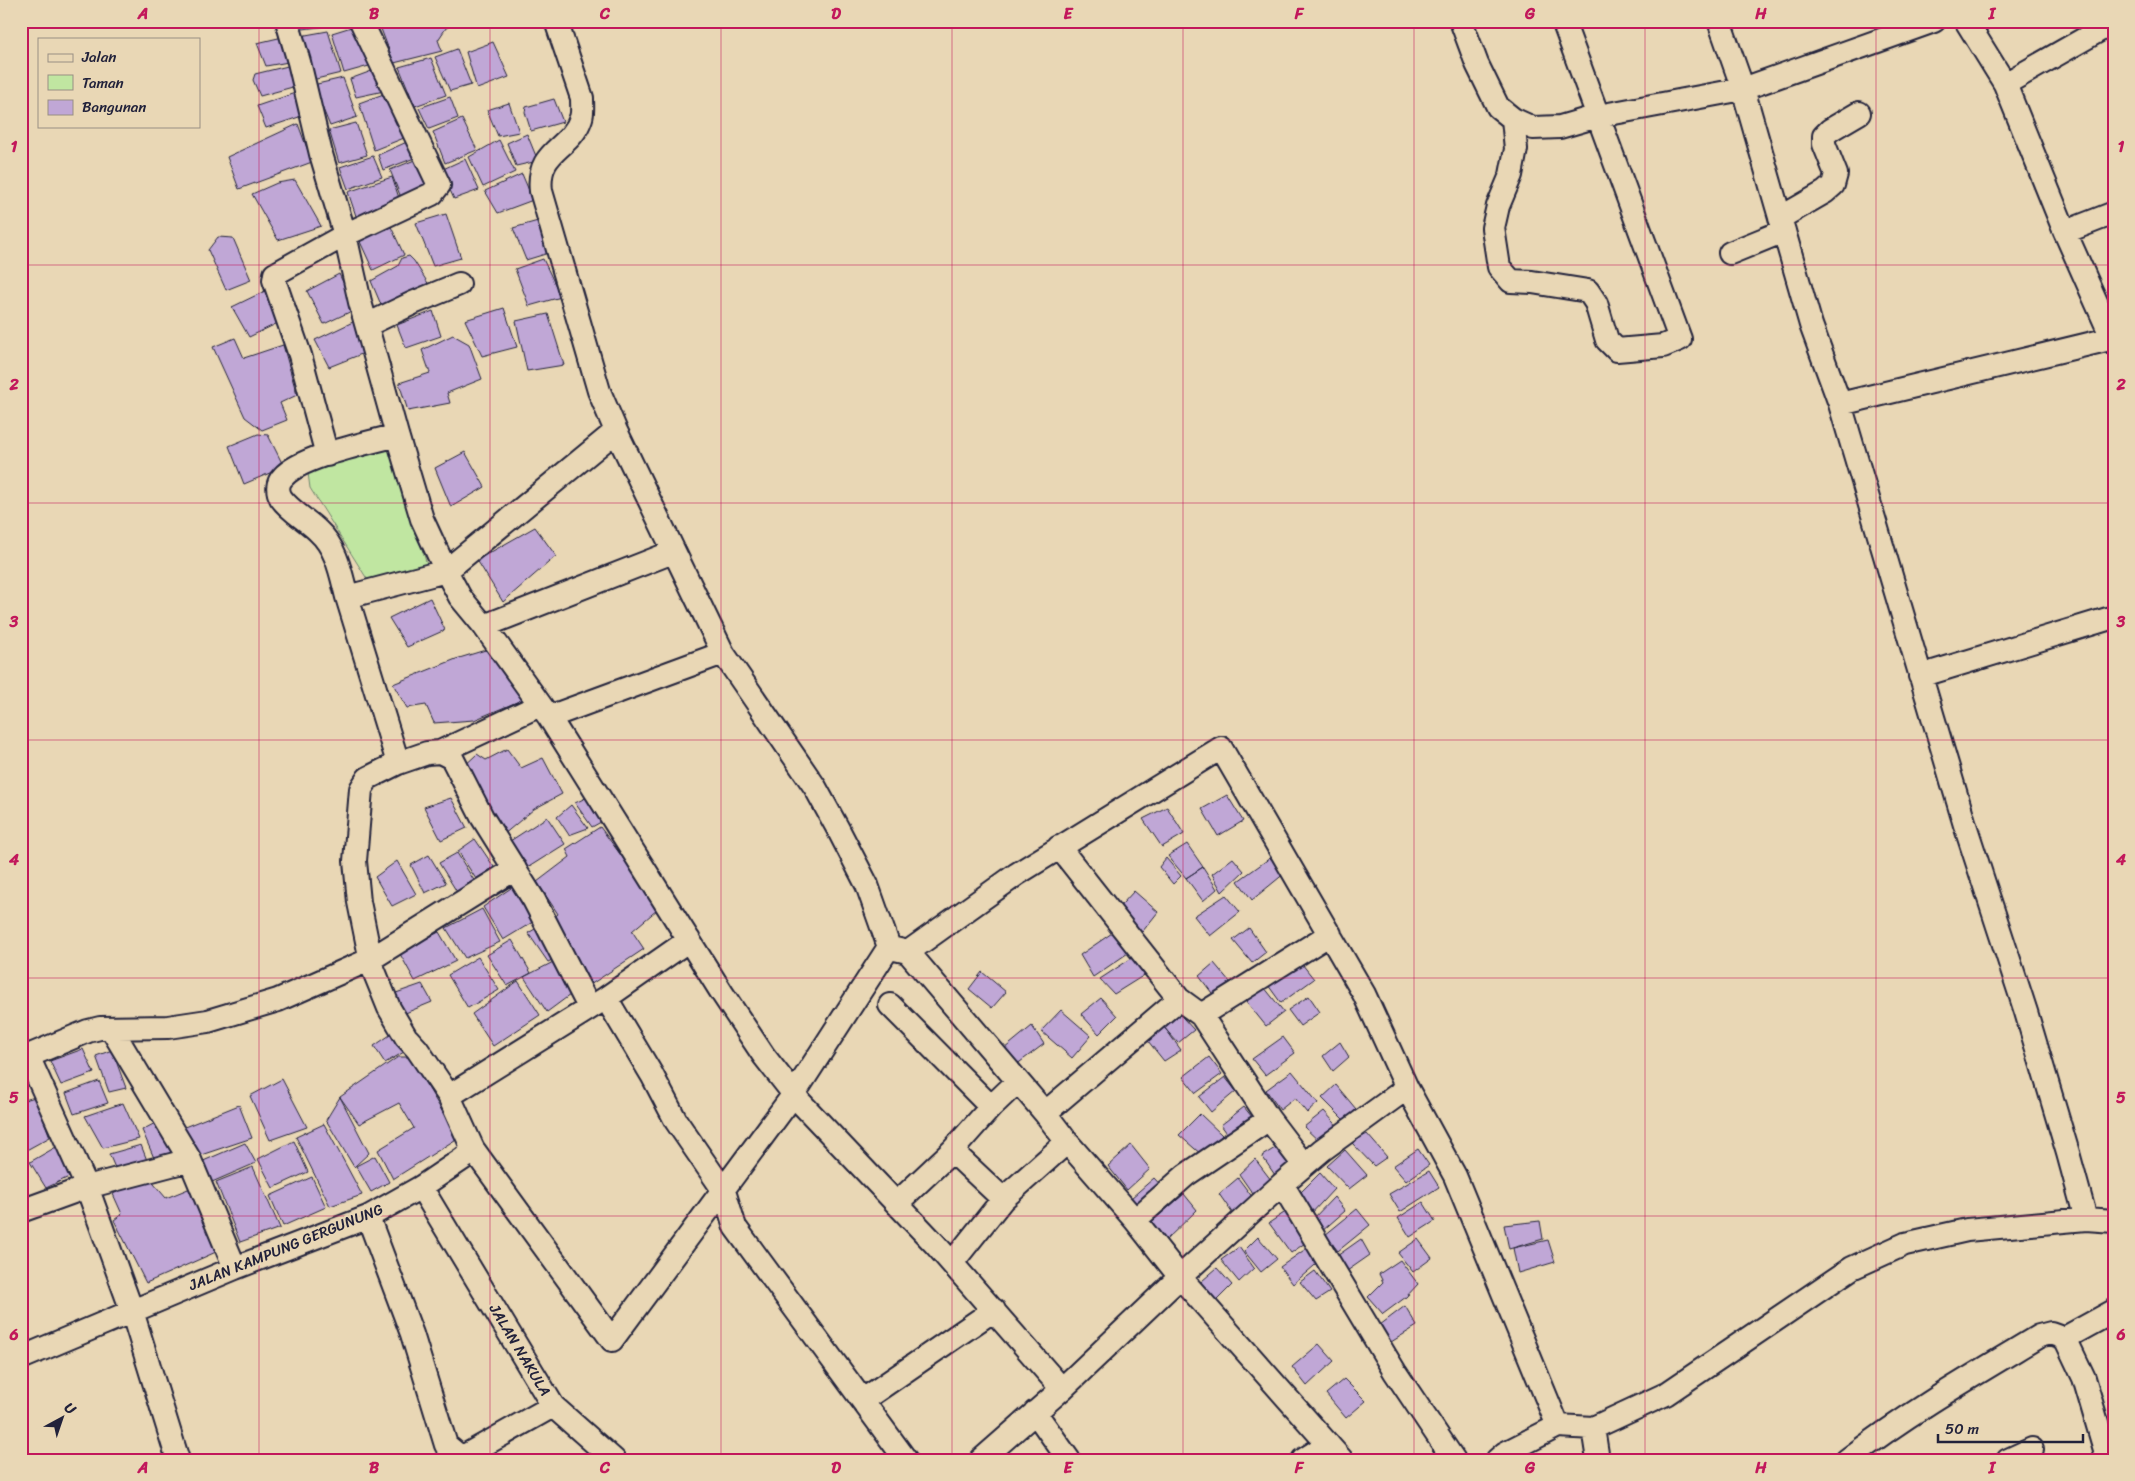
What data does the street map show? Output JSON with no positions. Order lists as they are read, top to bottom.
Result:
{
  "streets": {
    "street": ["JALAN KAMPUNG GERGUNUNG", "JALAN NAKULA"]
  },
  "crossings": [
    ["JALAN KAMPUNG GERGUNUNG", "JALAN NAKULA"]
  ],
  "legend": ["Jalan", "Taman", "Bangunan"],
  "scale_bar": "50 m",
  "north": "top right",
  "grid": {
    "columns": [
      "A",
      "B",
      "C",
      "D",
      "E",
      "F",
      "G",
      "H",
      "I"
    ],
    "rows": [
      "1",
      "2",
      "3",
      "4",
      "5",
      "6"
    ]
  }
}
